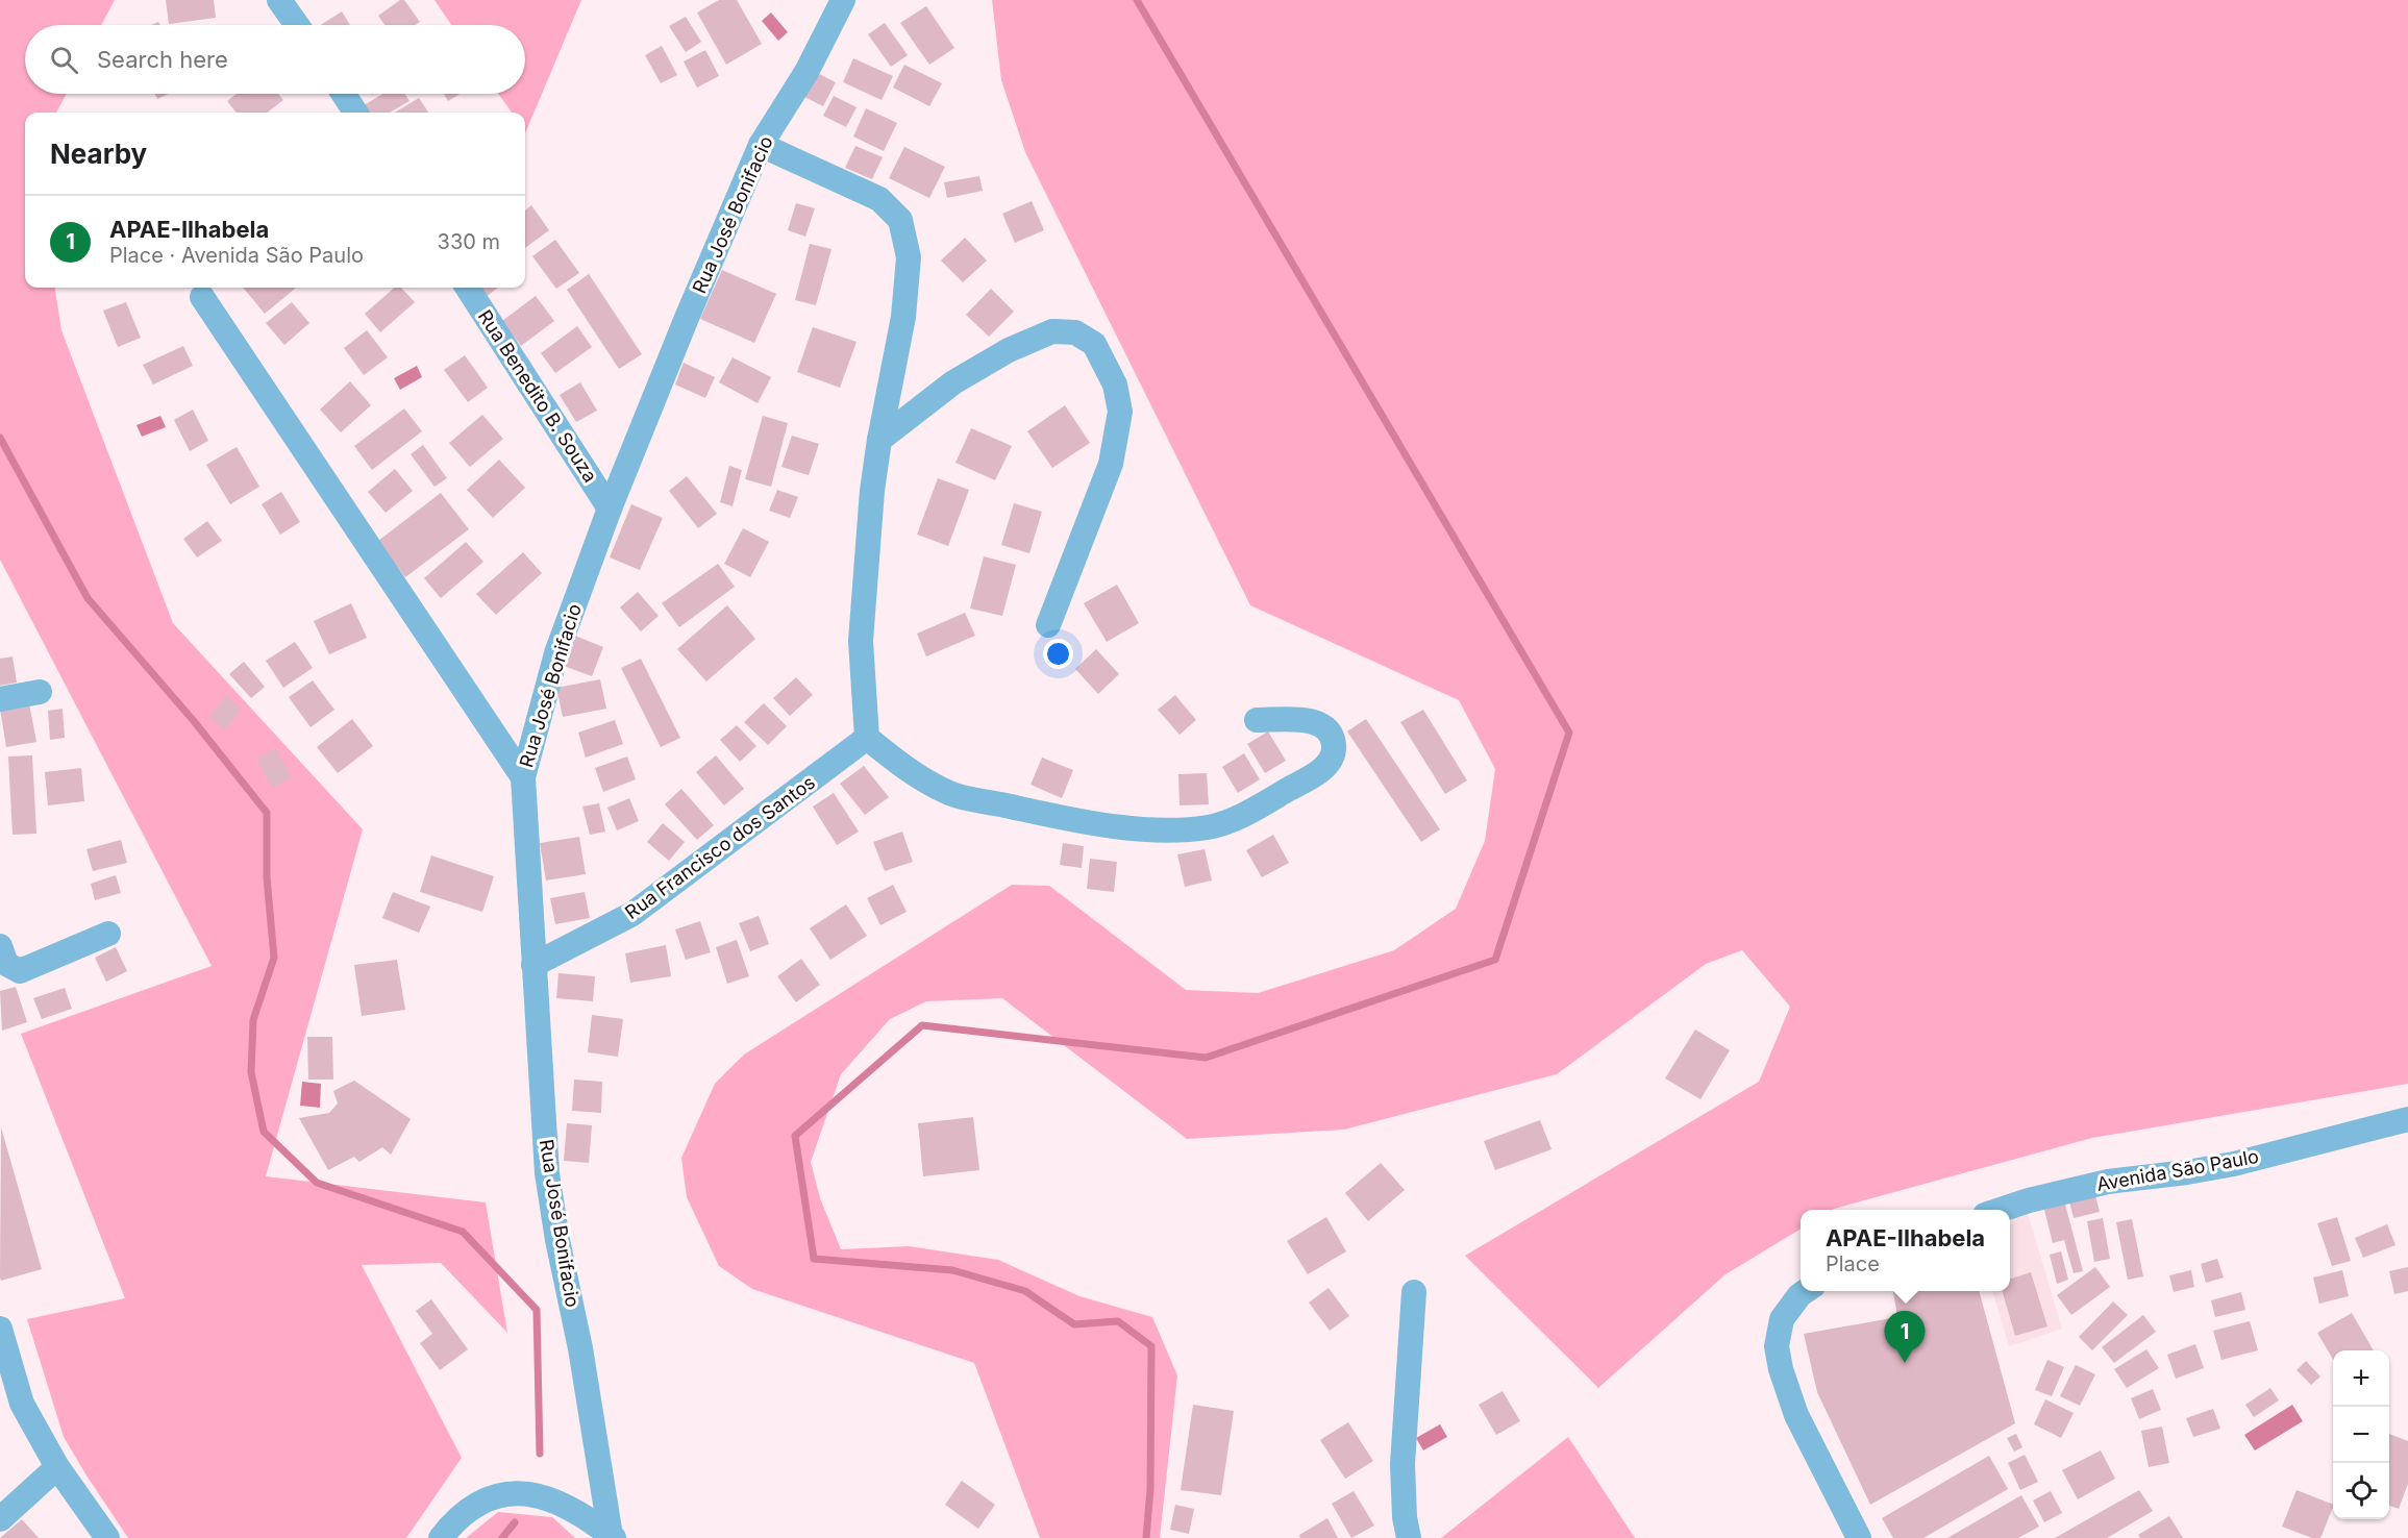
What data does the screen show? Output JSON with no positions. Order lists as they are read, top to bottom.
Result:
{
  "streets": {
    "street": [
      "Rua José Bonifacio",
      "Rua Benedito B. Souza",
      "Rua Francisco dos Santos",
      "Avenida São Paulo"
    ]
  },
  "crossings": [
    ["Rua José Bonifacio", "Rua Benedito B. Souza"],
    ["Rua José Bonifacio", "Rua Francisco dos Santos"]
  ],
  "page": {
    "search": "Search here",
    "heading": "Nearby",
    "list": [
      {
        "mark": "1",
        "name": "APAE-Ilhabela",
        "note": "Place · Avenida São Paulo",
        "value": "330 m"
      }
    ],
    "popup": ["APAE-Ilhabela", "Place"],
    "pins": "1",
    "map_buttons": ["+", "−"]
  }
}
